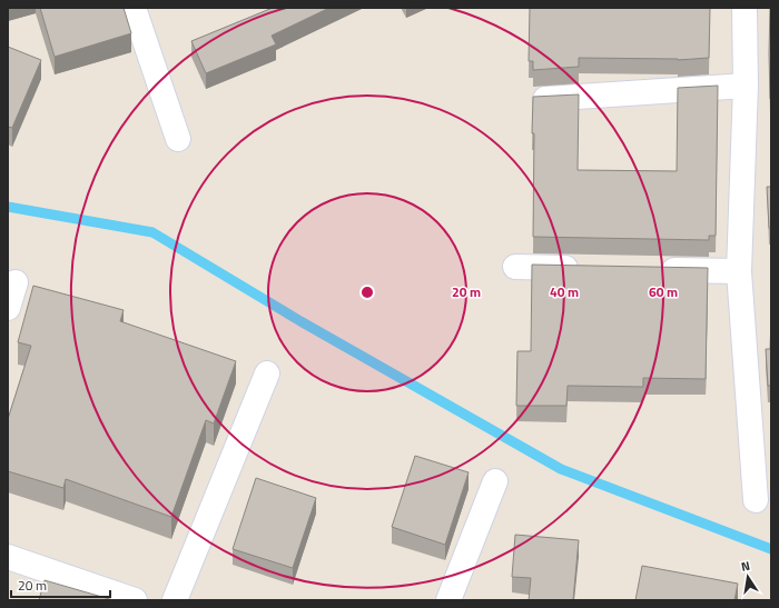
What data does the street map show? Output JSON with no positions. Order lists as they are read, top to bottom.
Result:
{
  "scale_bar": "20 m",
  "north": "top",
  "rings": ["20 m", "40 m", "60 m"]
}
